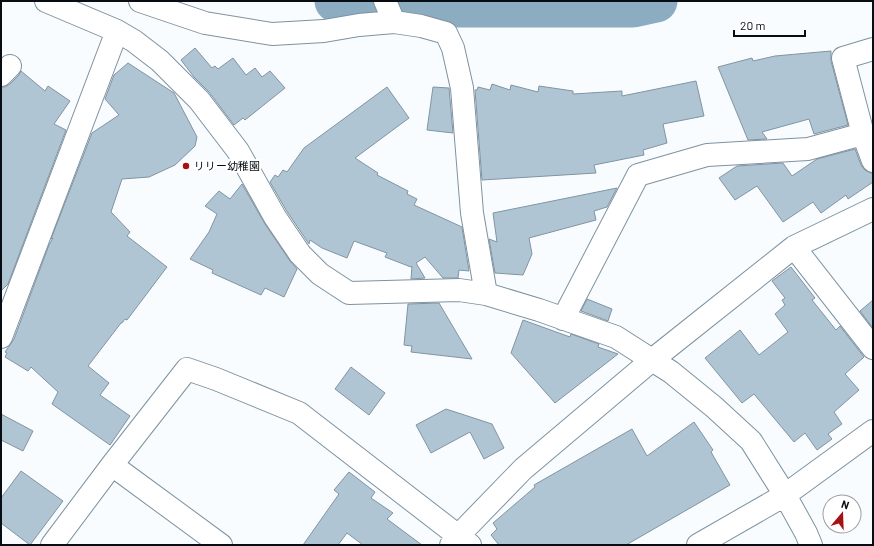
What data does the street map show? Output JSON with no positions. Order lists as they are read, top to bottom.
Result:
{
  "places": ["リリー幼稚園"],
  "scale_bar": "20 m",
  "north": "top"
}
